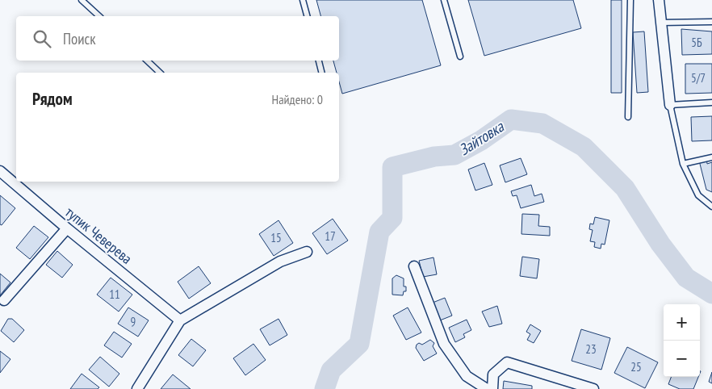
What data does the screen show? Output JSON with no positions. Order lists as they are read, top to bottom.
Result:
{
  "streets": {
    "street": ["тупик Чеверева"]
  },
  "water": ["Зайтовка"],
  "house_numbers": [
    "5Б",
    "5/7",
    "17",
    "15",
    "11",
    "9",
    "23",
    "25"
  ],
  "page": {
    "search": "Поиск",
    "heading": ["Рядом", "Найдено: 0"],
    "map_buttons": ["+", "−"]
  }
}
